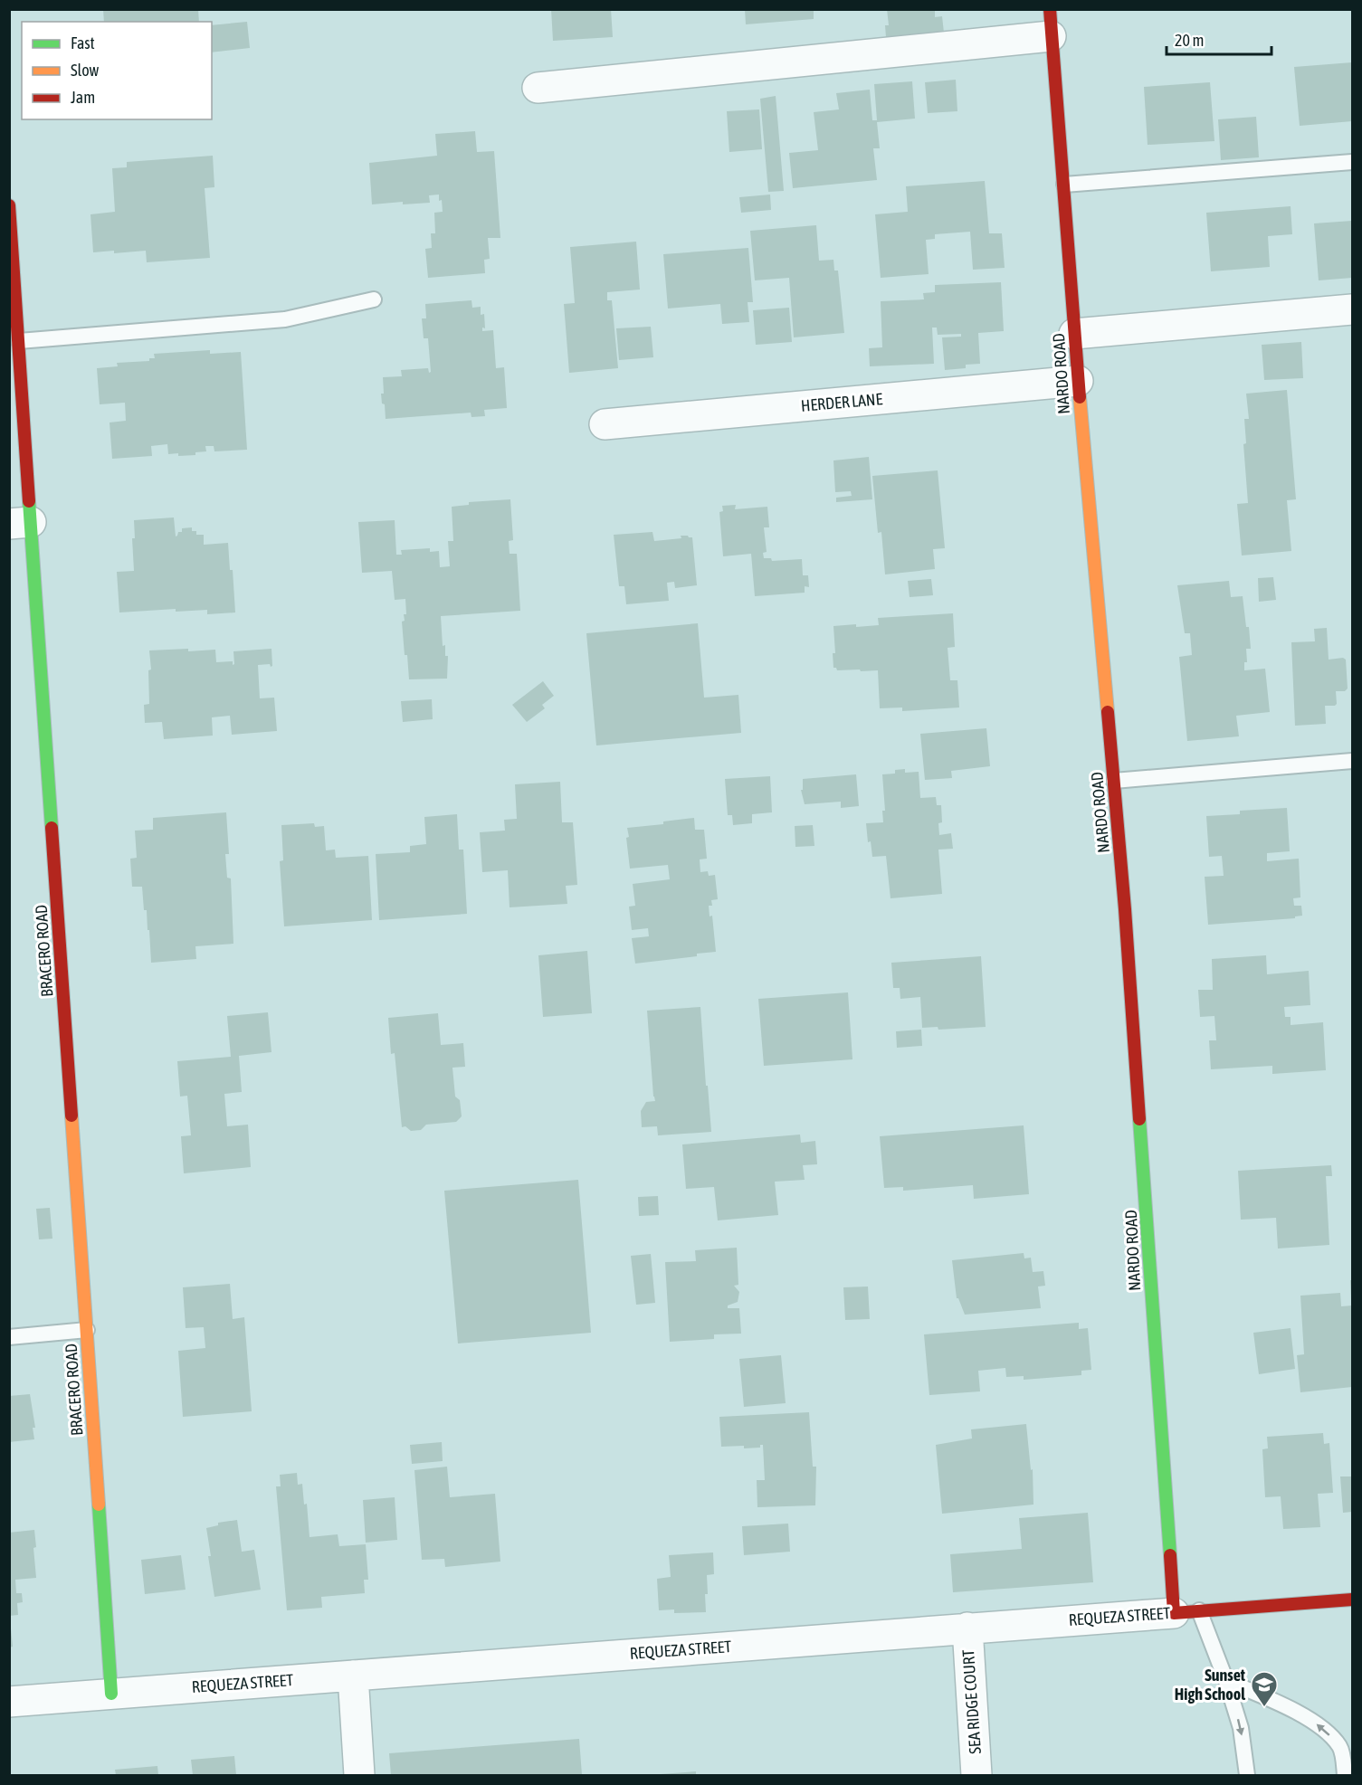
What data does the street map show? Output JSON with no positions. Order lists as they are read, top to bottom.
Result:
{
  "streets": {
    "street": [
      "NARDO ROAD",
      "HERDER LANE",
      "BRACERO ROAD",
      "REQUEZA STREET",
      "SEA RIDGE COURT"
    ]
  },
  "crossings": [
    ["NARDO ROAD", "HERDER LANE"],
    ["NARDO ROAD", "REQUEZA STREET"],
    ["BRACERO ROAD", "REQUEZA STREET"],
    ["REQUEZA STREET", "SEA RIDGE COURT"]
  ],
  "places": {
    "school or university": ["Sunset High School"]
  },
  "legend": ["Fast", "Slow", "Jam"],
  "scale_bar": "20 m"
}
